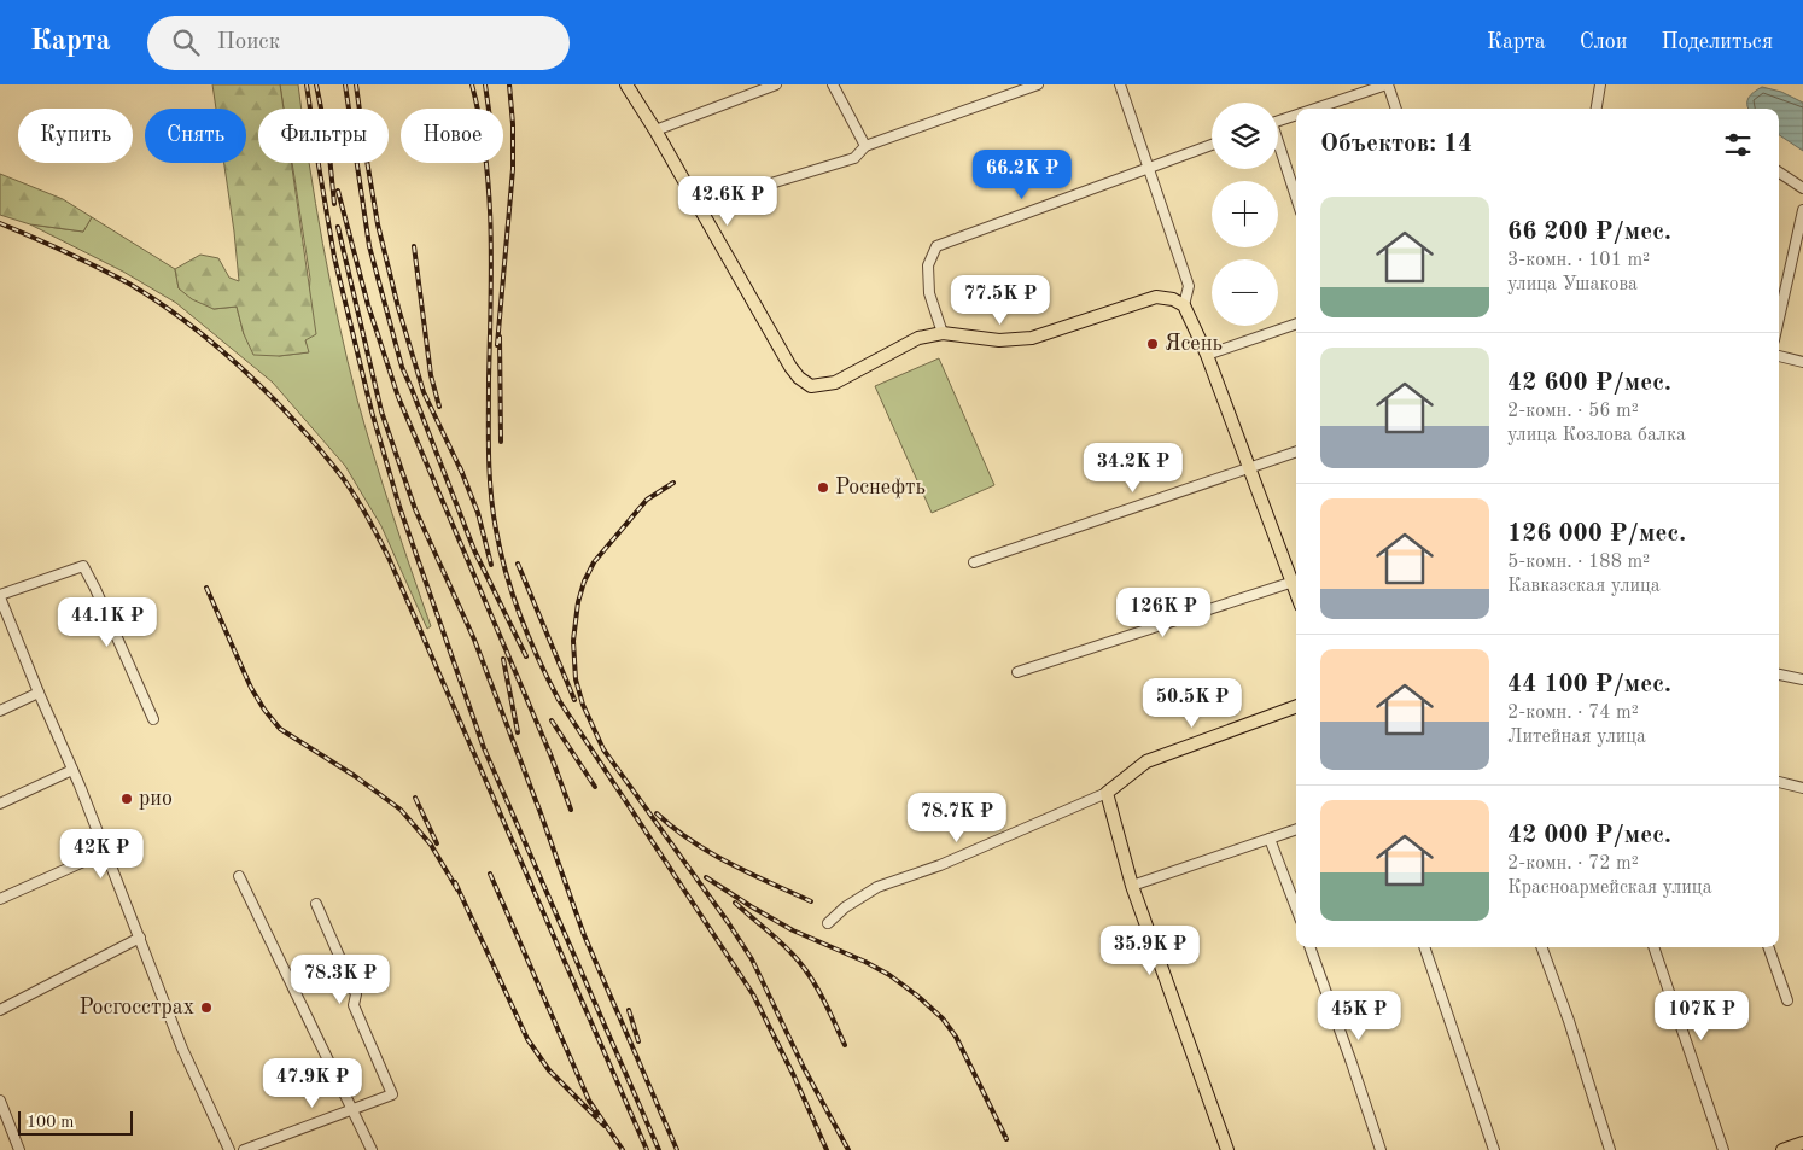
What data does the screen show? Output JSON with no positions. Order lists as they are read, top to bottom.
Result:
{
  "places": [
    "Ясень",
    "Роснефть",
    "рио",
    "Росгосстрах"
  ],
  "scale_bar": "100 m",
  "page": {
    "header": "Карта",
    "search": "Поиск",
    "nav": ["Карта", "Слои", "Поделиться"],
    "map_buttons": ["+", "−"],
    "chip": [
      "Купить",
      "Снять",
      "Фильтры",
      "Новое"
    ],
    "heading": "Объектов: 14",
    "price": [
      "66.2K ₽",
      "42.6K ₽",
      "77.5K ₽",
      "34.2K ₽",
      "126K ₽",
      "44.1K ₽",
      "50.5K ₽",
      "78.7K ₽",
      "42K ₽",
      "35.9K ₽",
      "78.3K ₽",
      "45K ₽",
      "107K ₽",
      "47.9K ₽"
    ],
    "list": [
      {
        "name": "66 200 ₽/мес.",
        "note": "3-комн. · 101 m² · улица Ушакова"
      },
      {
        "name": "42 600 ₽/мес.",
        "note": "2-комн. · 56 m² · улица Козлова балка"
      },
      {
        "name": "126 000 ₽/мес.",
        "note": "5-комн. · 188 m² · Кавказская улица"
      },
      {
        "name": "44 100 ₽/мес.",
        "note": "2-комн. · 74 m² · Литейная улица"
      },
      {
        "name": "42 000 ₽/мес.",
        "note": "2-комн. · 72 m² · Красноармейская улица"
      }
    ],
    "scale": "100 m"
  }
}
